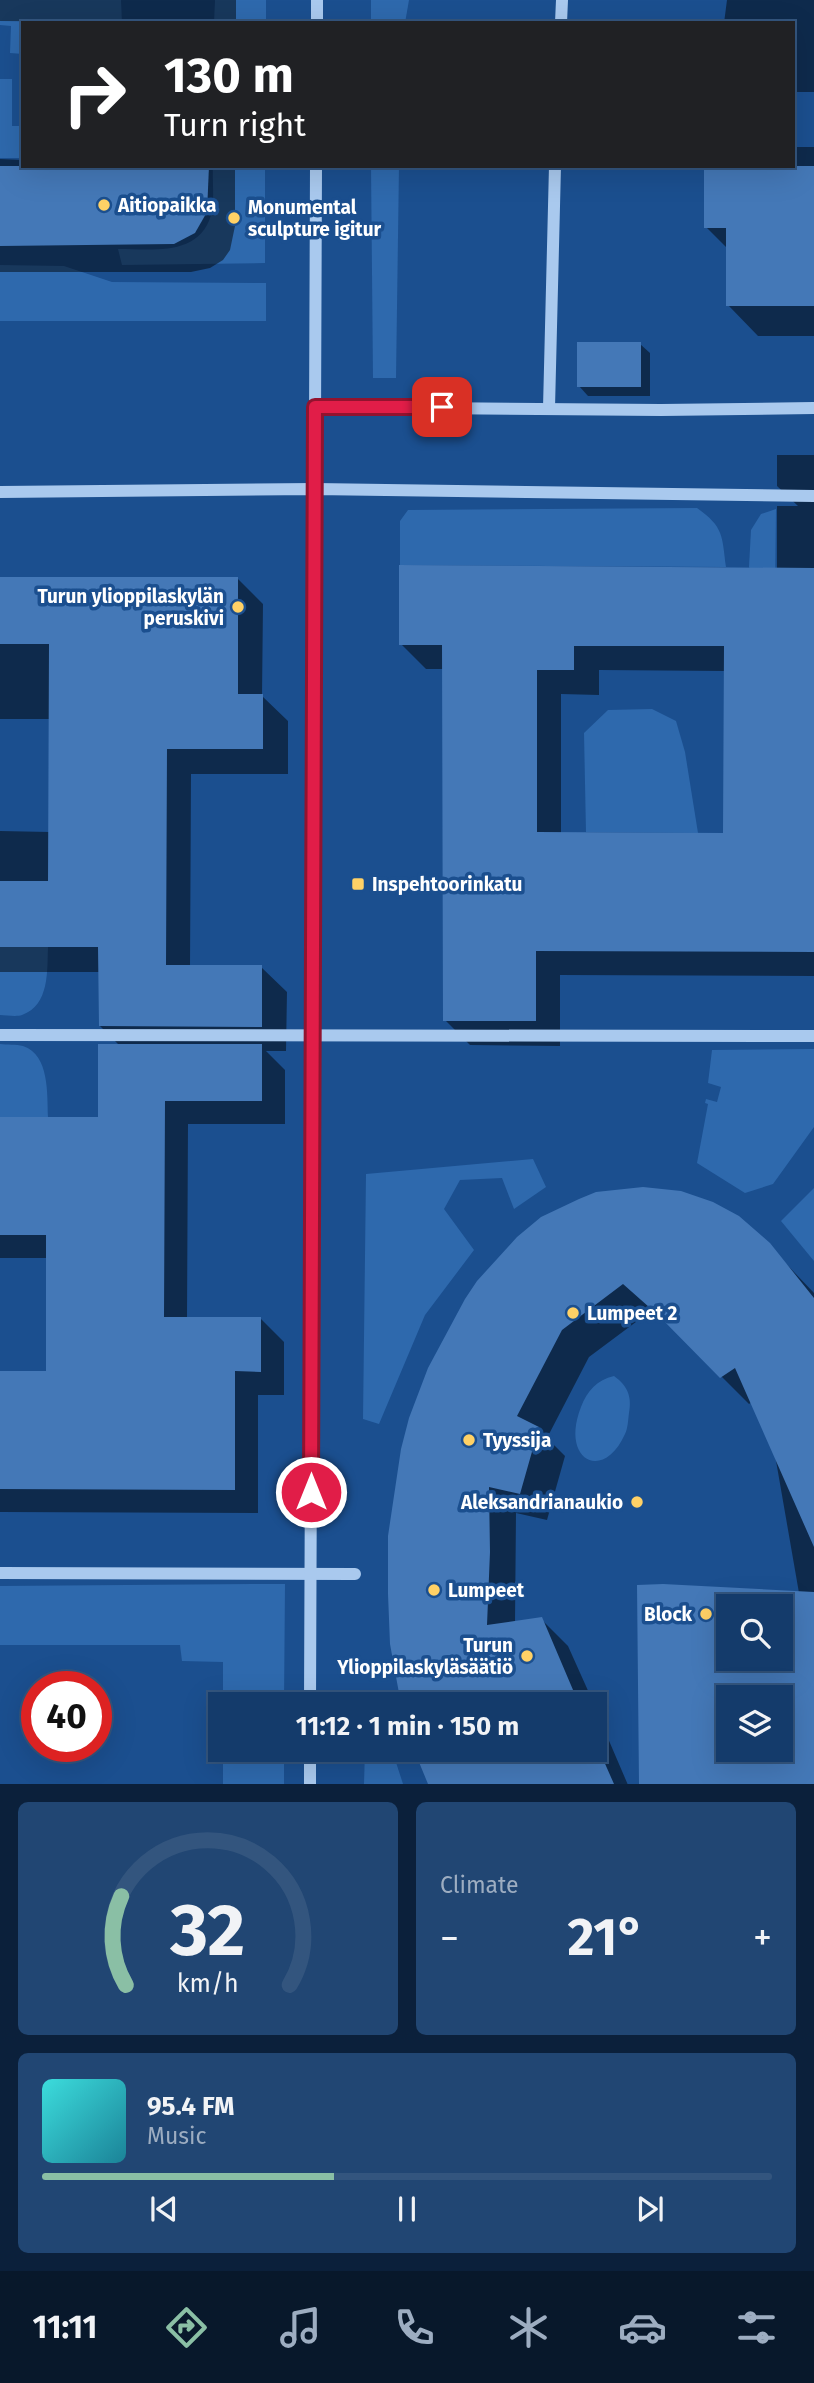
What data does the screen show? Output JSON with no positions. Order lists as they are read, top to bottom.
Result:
{
  "places": {
    "other": [
      "Aitiopaikka",
      "Monumental sculpture igitur",
      "Turun ylioppilaskylän peruskivi",
      "Lumpeet 2",
      "Tyyssija",
      "Aleksandrianaukio",
      "Lumpeet",
      "Block",
      "Turun Ylioppilaskyläsäätiö"
    ],
    "transit": ["Inspehtoorinkatu"]
  },
  "page": {
    "turn": ["130 m", "Turn right"],
    "limit": "40",
    "trip": "11:12 · 1 min · 150 m",
    "tile": "Climate",
    "heat": ["−", "21°", "+"],
    "song": ["95.4 FM", "Music"],
    "tabs": "11:11",
    "gauge": ["32", "km/h"]
  }
}
